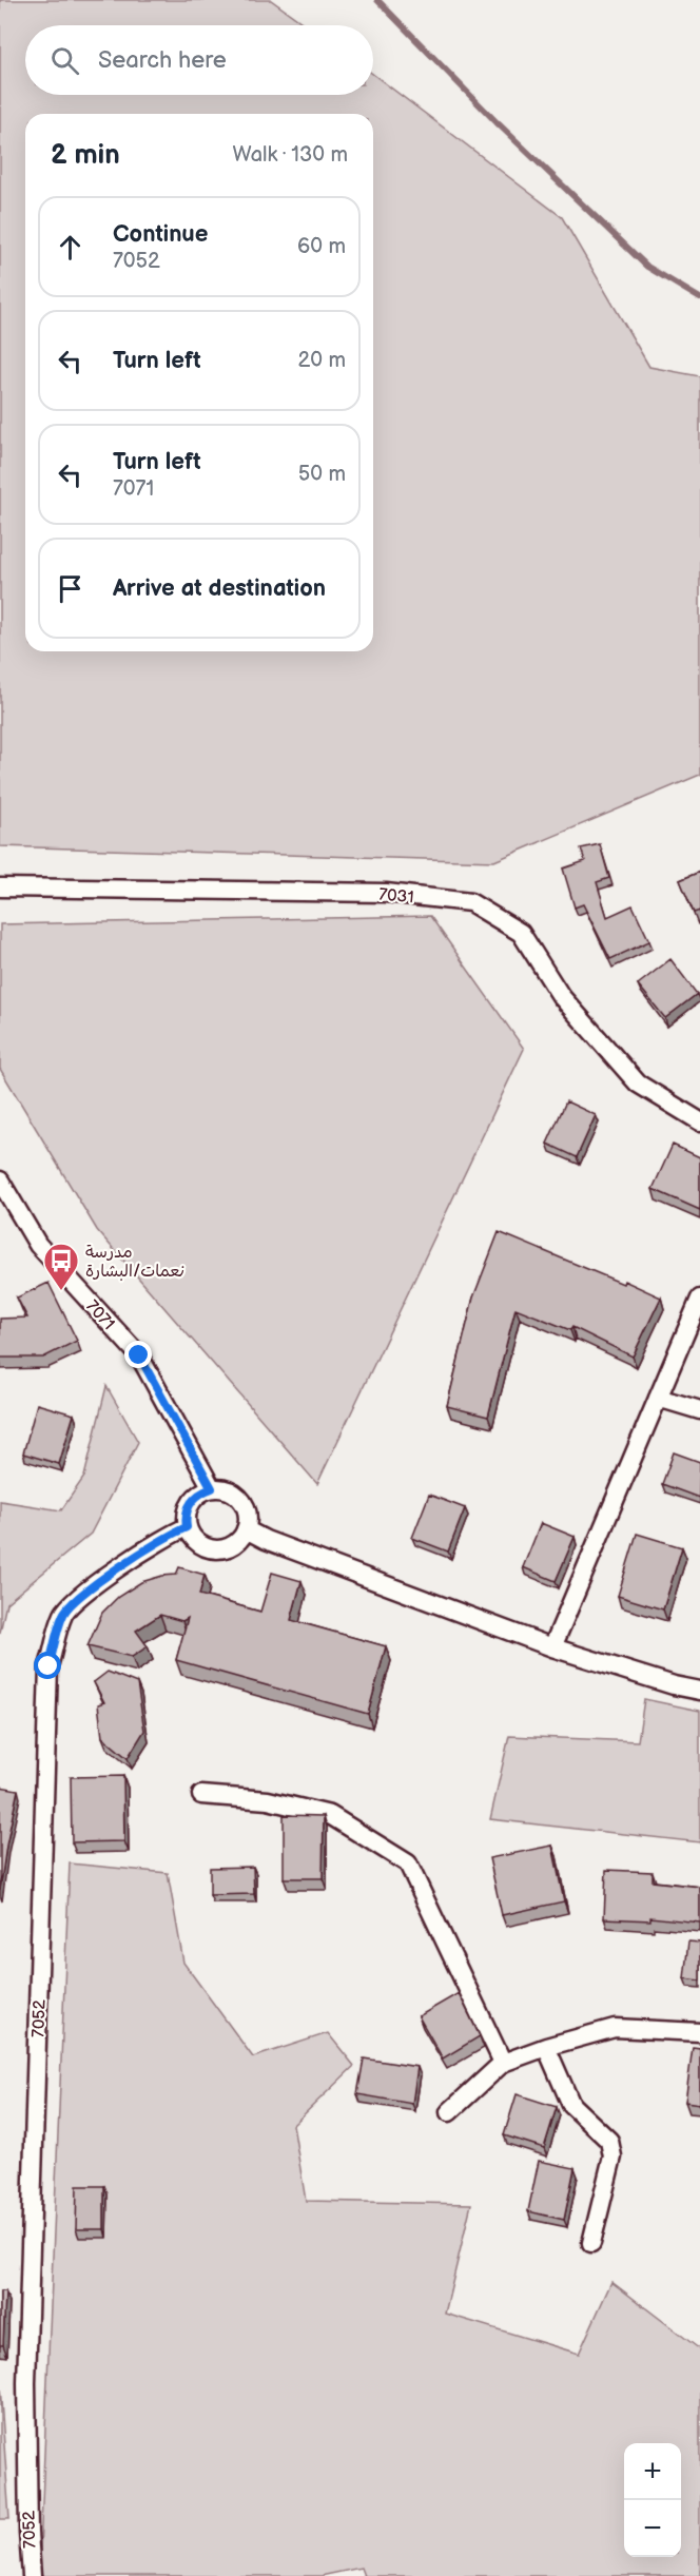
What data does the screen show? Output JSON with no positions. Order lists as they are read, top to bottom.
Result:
{
  "streets": {
    "street": ["7031", "7071", "7052"]
  },
  "crossings": [
    ["7071", "7052"]
  ],
  "places": {
    "bus stop": ["مدرسة نعمات/البشارة"]
  },
  "page": {
    "search": "Search here",
    "heading": ["2 min", "Walk · 130 m"],
    "list": [
      ["Continue", "7052", "60 m"],
      ["Turn left", "20 m"],
      ["Turn left", "7071", "50 m"],
      "Arrive at destination"
    ],
    "map_buttons": ["+", "−"]
  }
}
